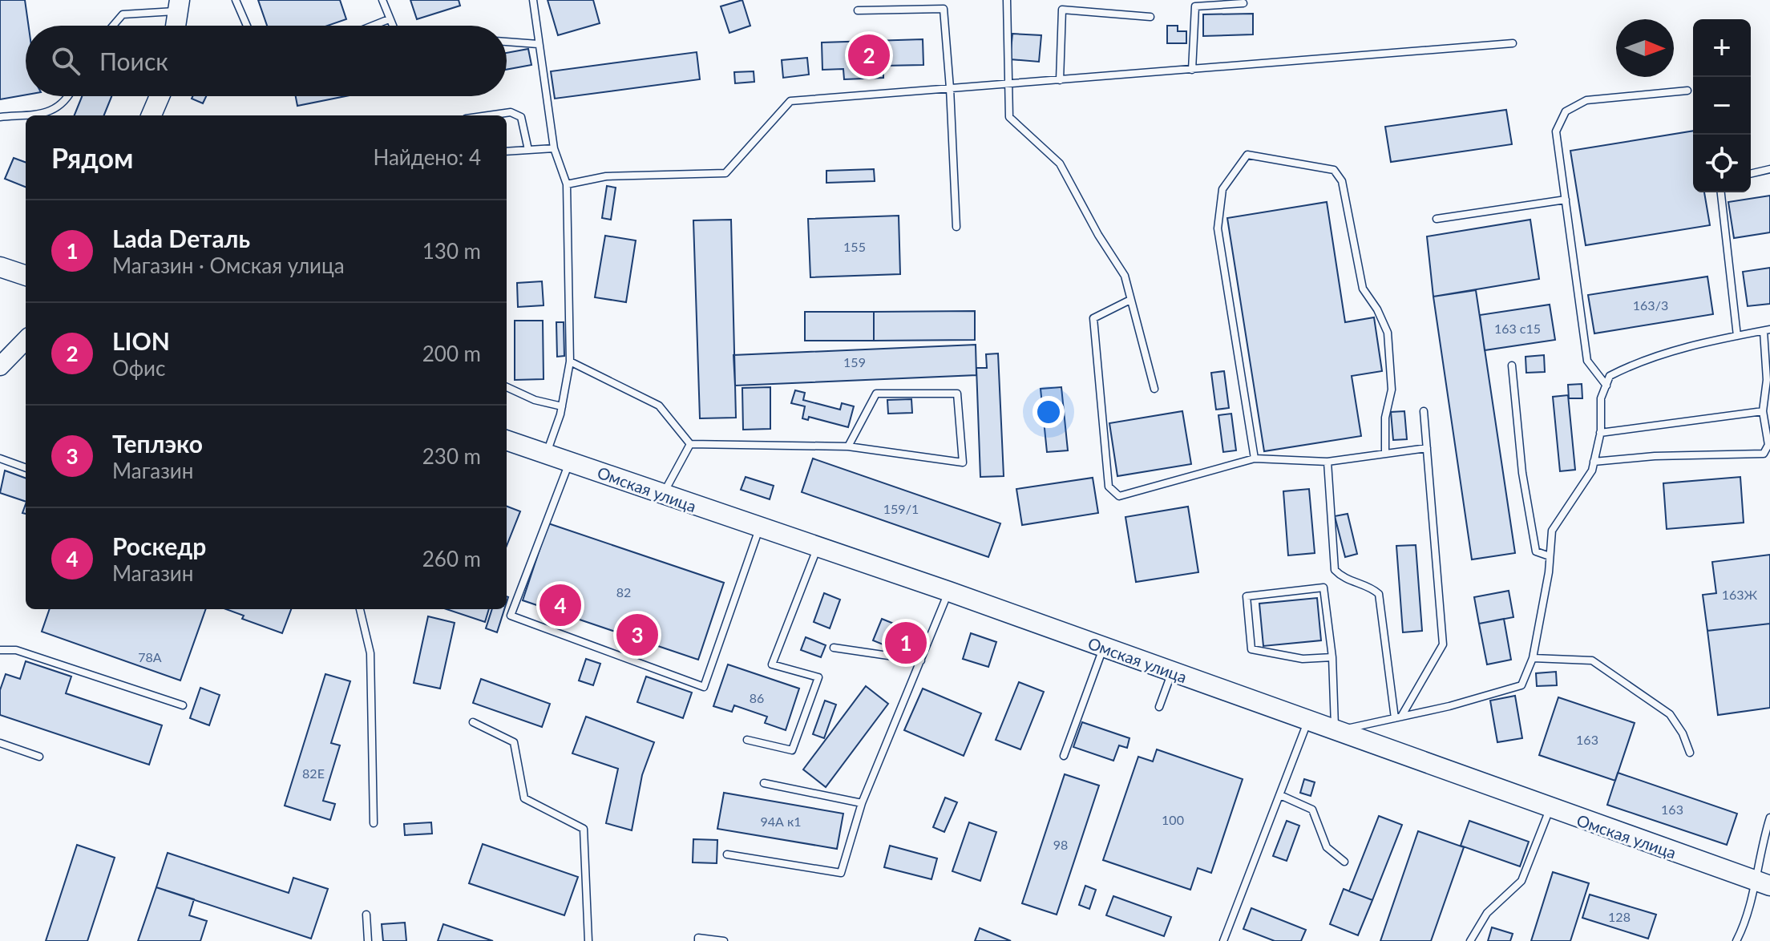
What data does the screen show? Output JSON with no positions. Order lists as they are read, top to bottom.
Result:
{
  "streets": {
    "main road": ["Омская улица"]
  },
  "house_numbers": [
    "155",
    "163/3",
    "163 с15",
    "159",
    "159/1",
    "82",
    "163Ж",
    "78А",
    "86",
    "163",
    "82Е",
    "163",
    "100",
    "94А к1",
    "98",
    "128"
  ],
  "north": "right",
  "page": {
    "map_buttons": ["+", "−"],
    "search": "Поиск",
    "pins": [
      "2",
      "4",
      "3",
      "1"
    ],
    "heading": ["Рядом", "Найдено: 4"],
    "list": [
      {
        "mark": "1",
        "name": "Lada Dеталь",
        "note": "Магазин · Омская улица",
        "value": "130 m"
      },
      {
        "mark": "2",
        "name": "LION",
        "note": "Офис",
        "value": "200 m"
      },
      {
        "mark": "3",
        "name": "Теплэко",
        "note": "Магазин",
        "value": "230 m"
      },
      {
        "mark": "4",
        "name": "Роскедр",
        "note": "Магазин",
        "value": "260 m"
      }
    ]
  }
}
